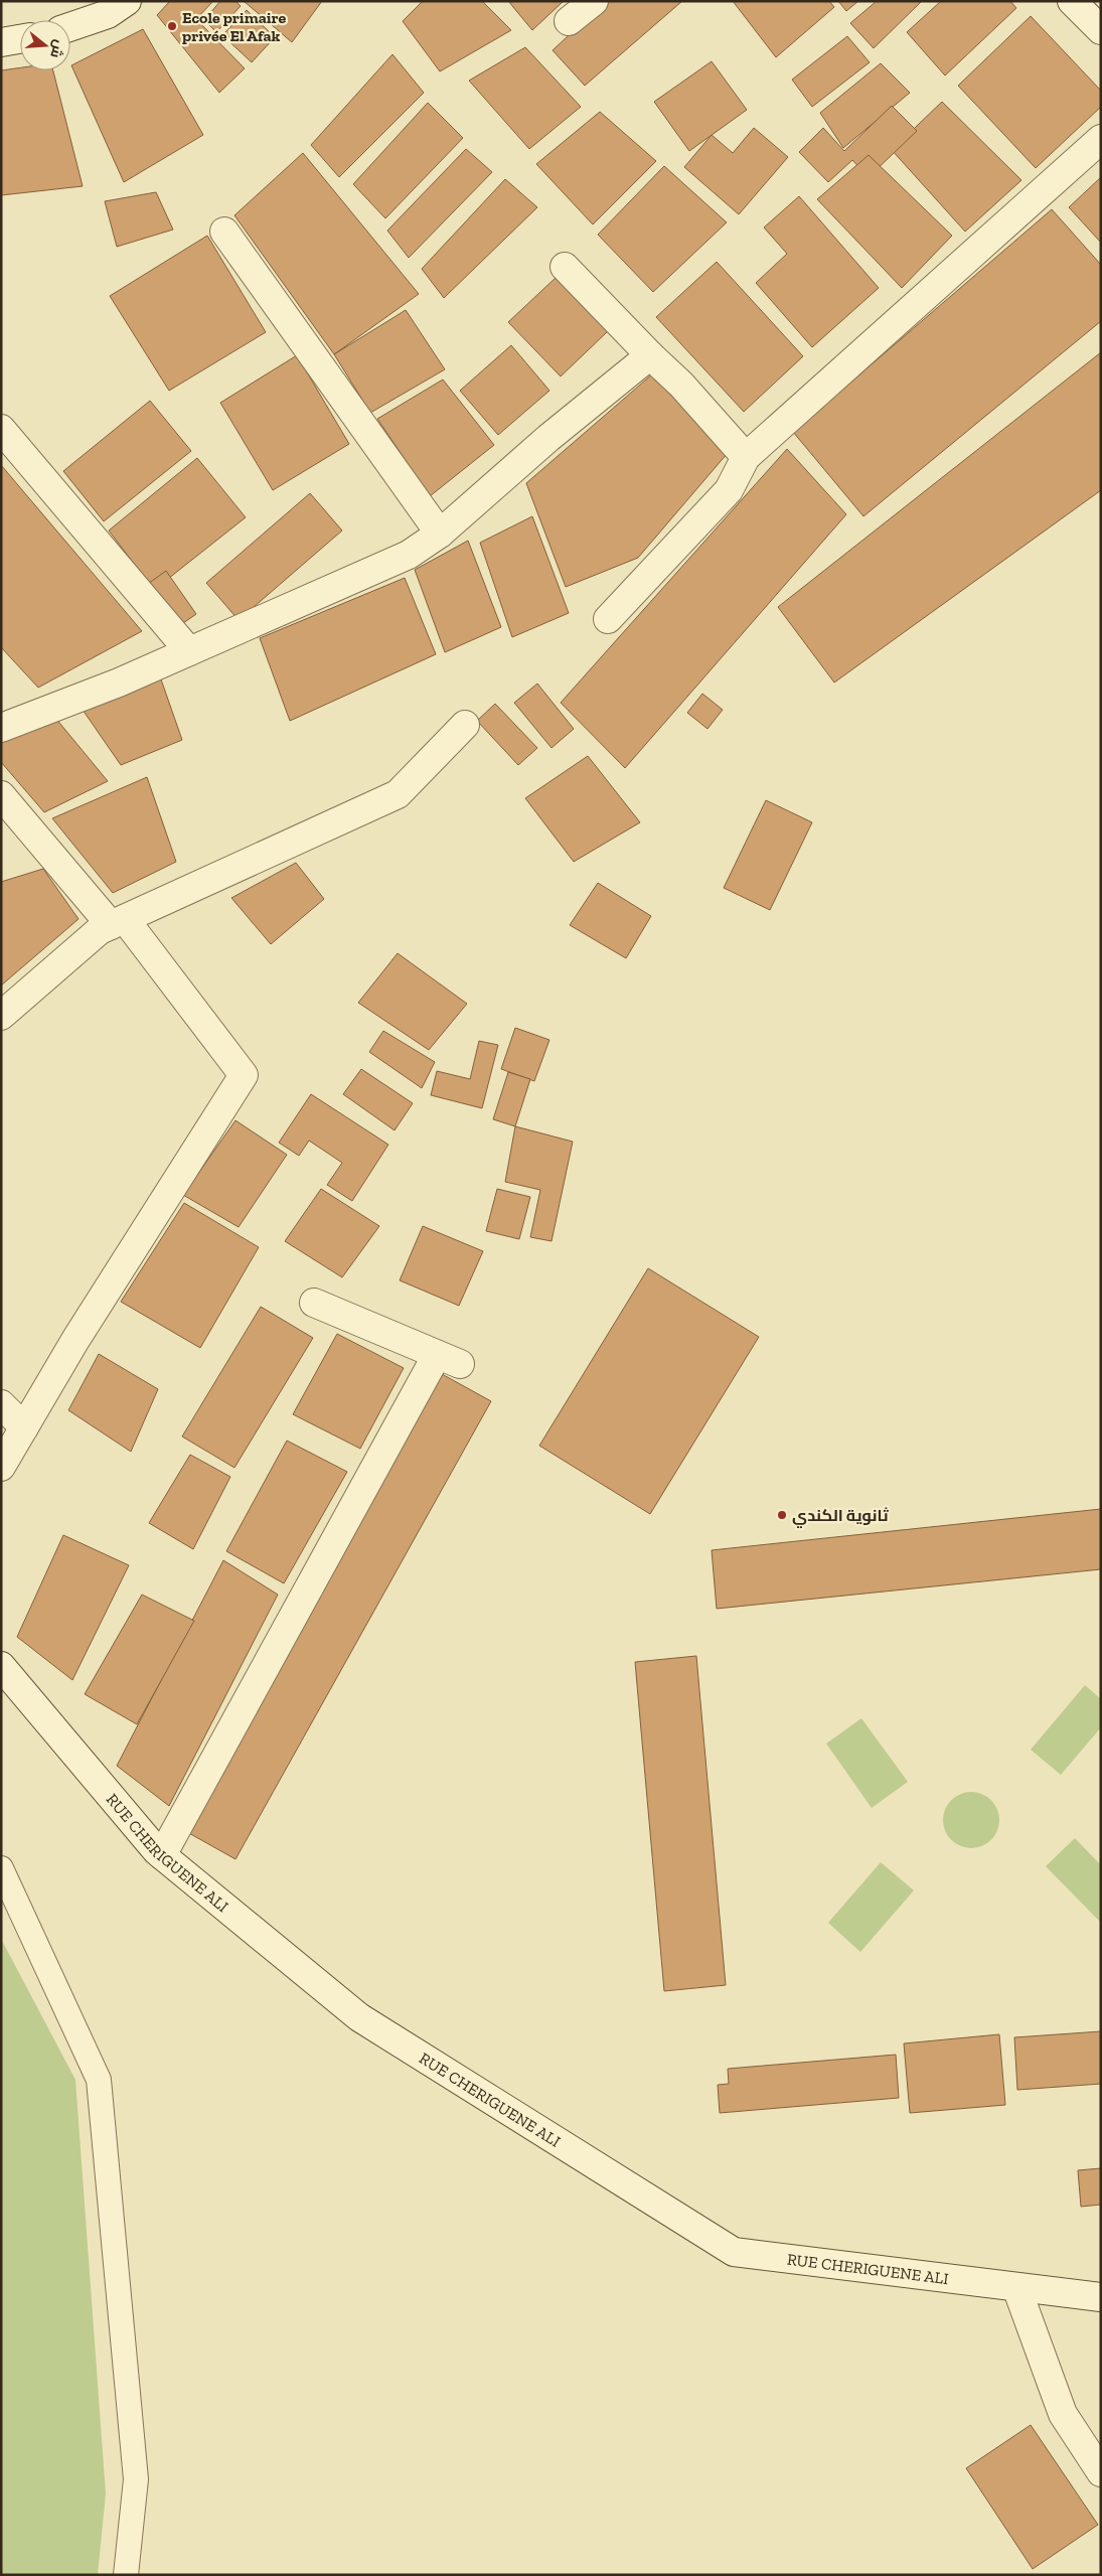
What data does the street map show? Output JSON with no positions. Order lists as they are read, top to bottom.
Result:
{
  "streets": {
    "street": ["RUE CHERIGUENE ALI"]
  },
  "places": ["Ecole primaire privée El Afak", "ثانوية الكندي"],
  "north": "right"
}
